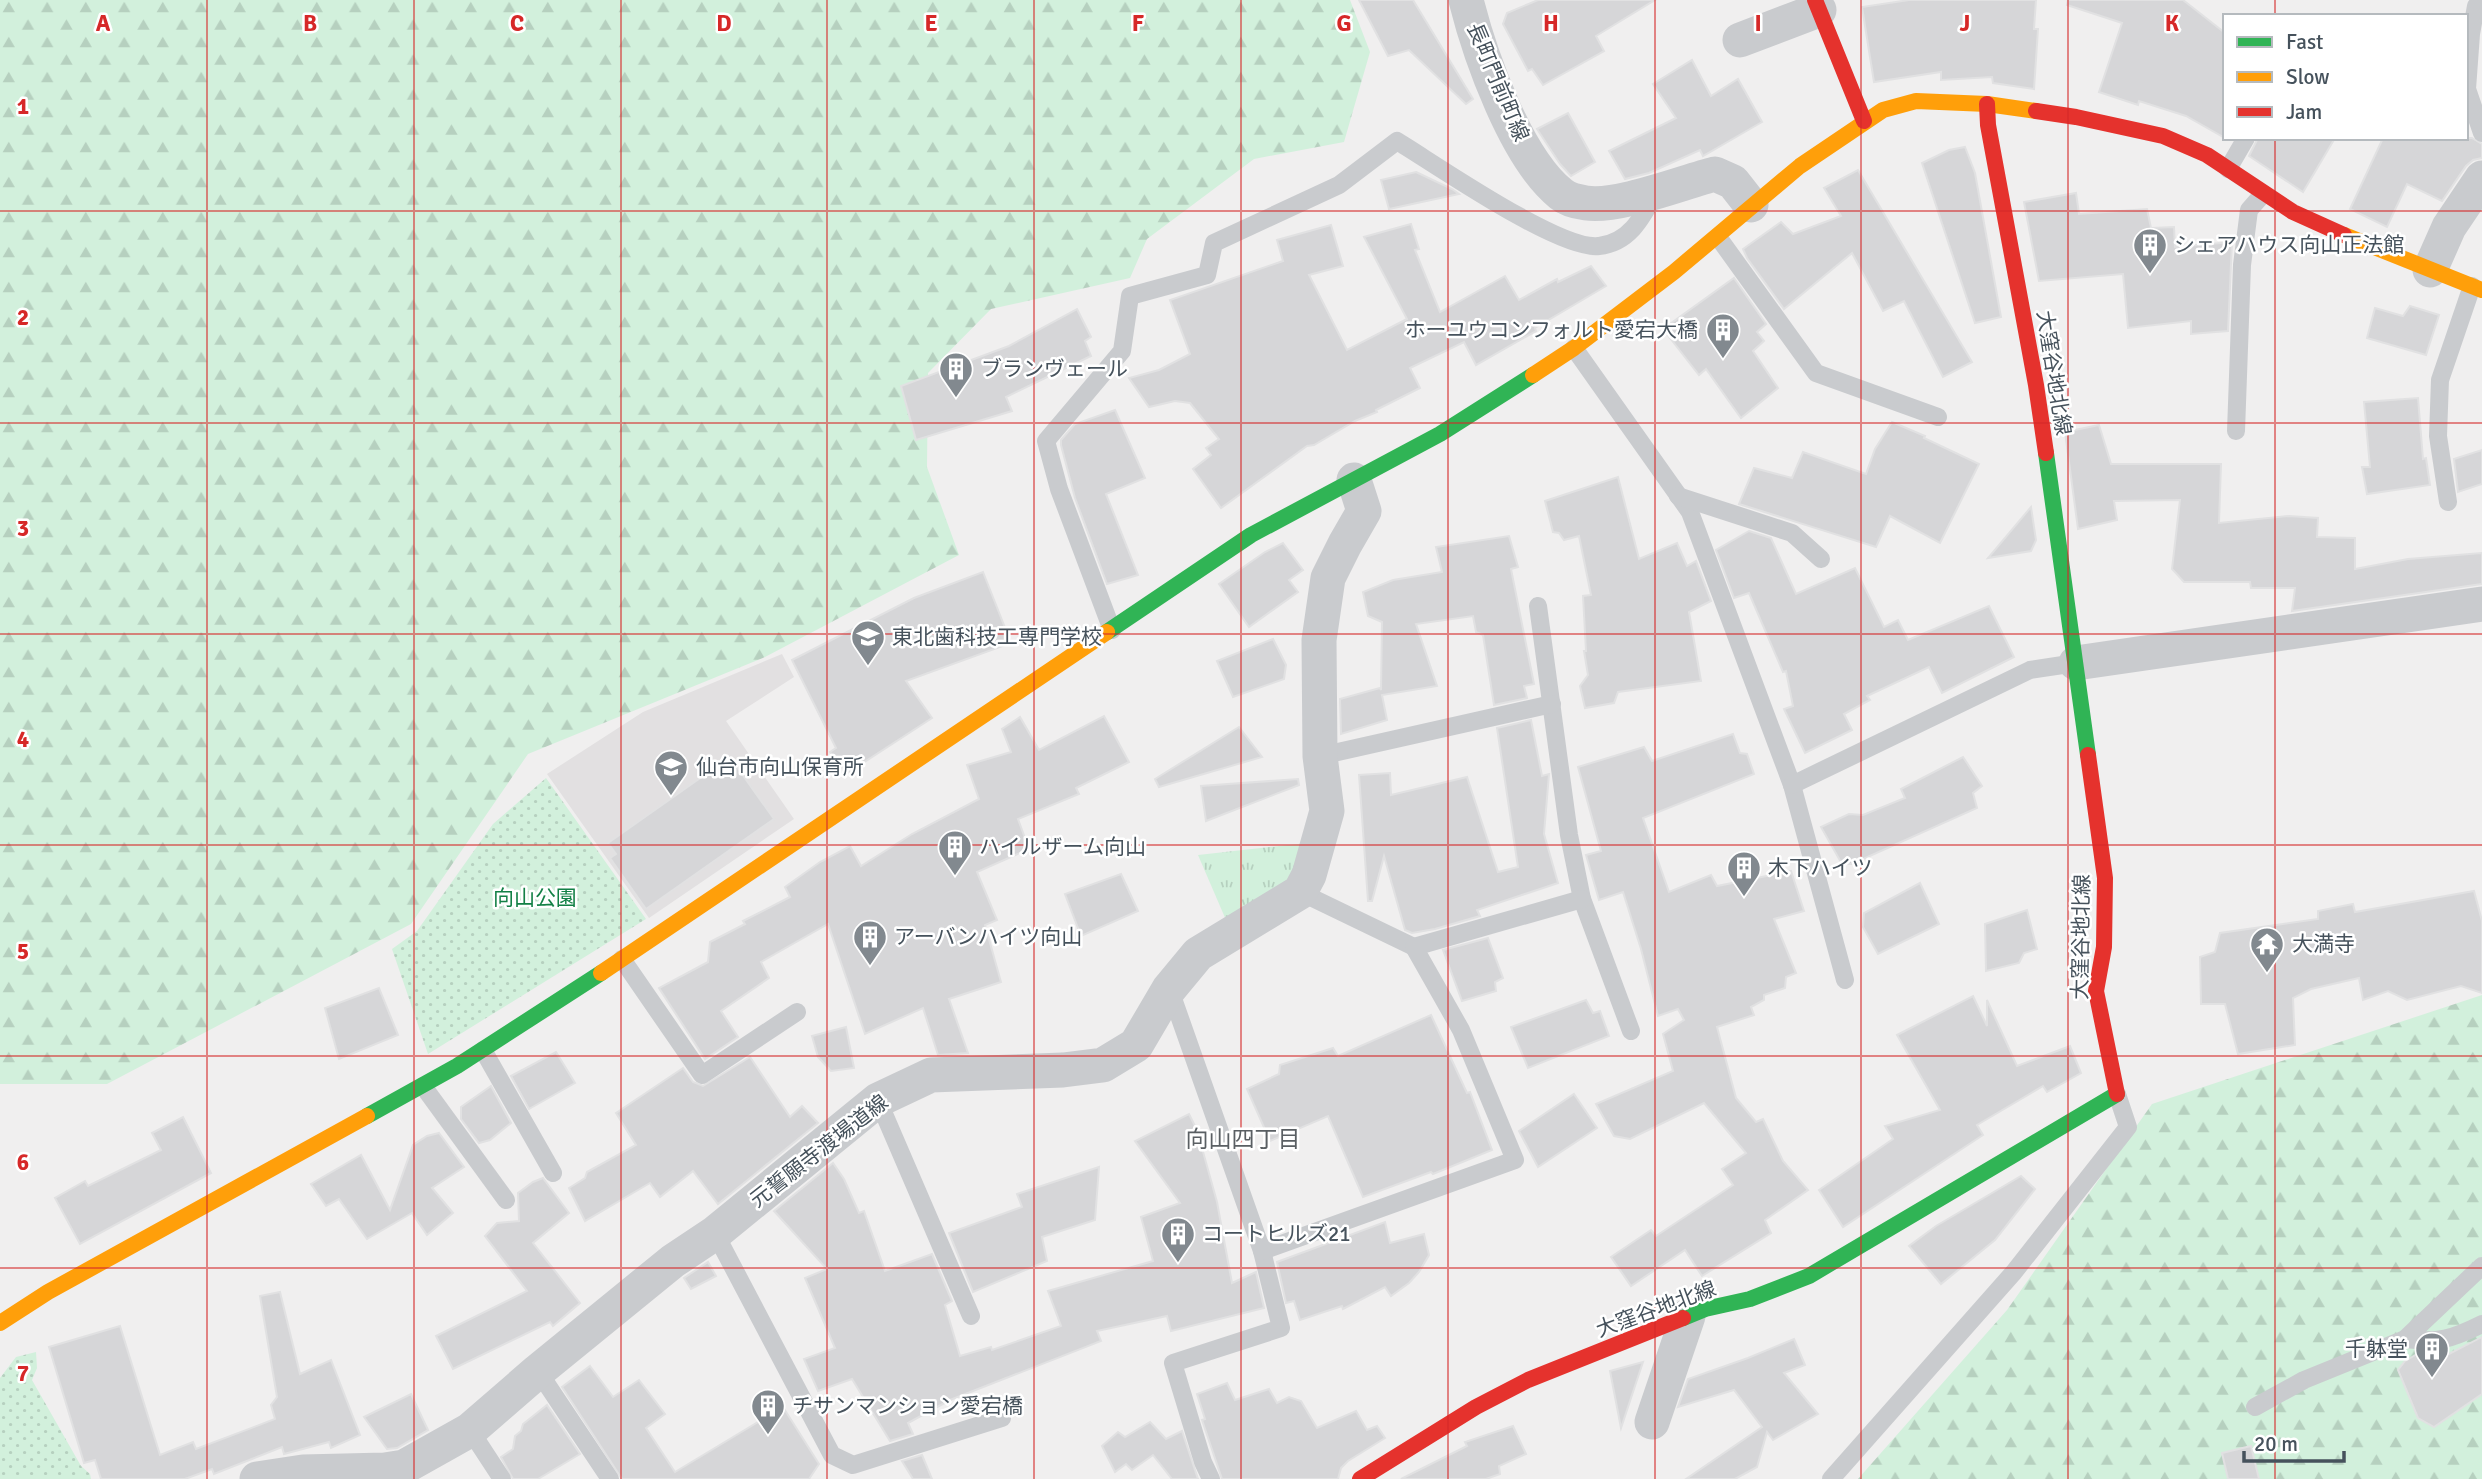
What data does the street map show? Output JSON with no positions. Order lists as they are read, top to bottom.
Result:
{
  "streets": {
    "street": ["長町門前町線", "大窪谷地北線", "元誓願寺渡場道線"]
  },
  "districts": ["向山四丁目"],
  "parks": ["向山公園"],
  "places": {
    "building": [
      "シェアハウス向山正法館",
      "ホーユウコンフォルト愛宕大橋",
      "ブランヴェール",
      "ハイルザーム向山",
      "木下ハイツ",
      "アーバンハイツ向山",
      "コートヒルズ21",
      "千躰堂",
      "チサンマンション愛宕橋"
    ],
    "school or university": ["東北歯科技工専門学校", "仙台市向山保育所"],
    "temple": ["大満寺"]
  },
  "legend": ["Fast", "Slow", "Jam"],
  "scale_bar": "20 m",
  "grid": {
    "columns": [
      "A",
      "B",
      "C",
      "D",
      "E",
      "F",
      "G",
      "H",
      "I",
      "J",
      "K"
    ],
    "rows": [
      "1",
      "2",
      "3",
      "4",
      "5",
      "6",
      "7"
    ]
  }
}
